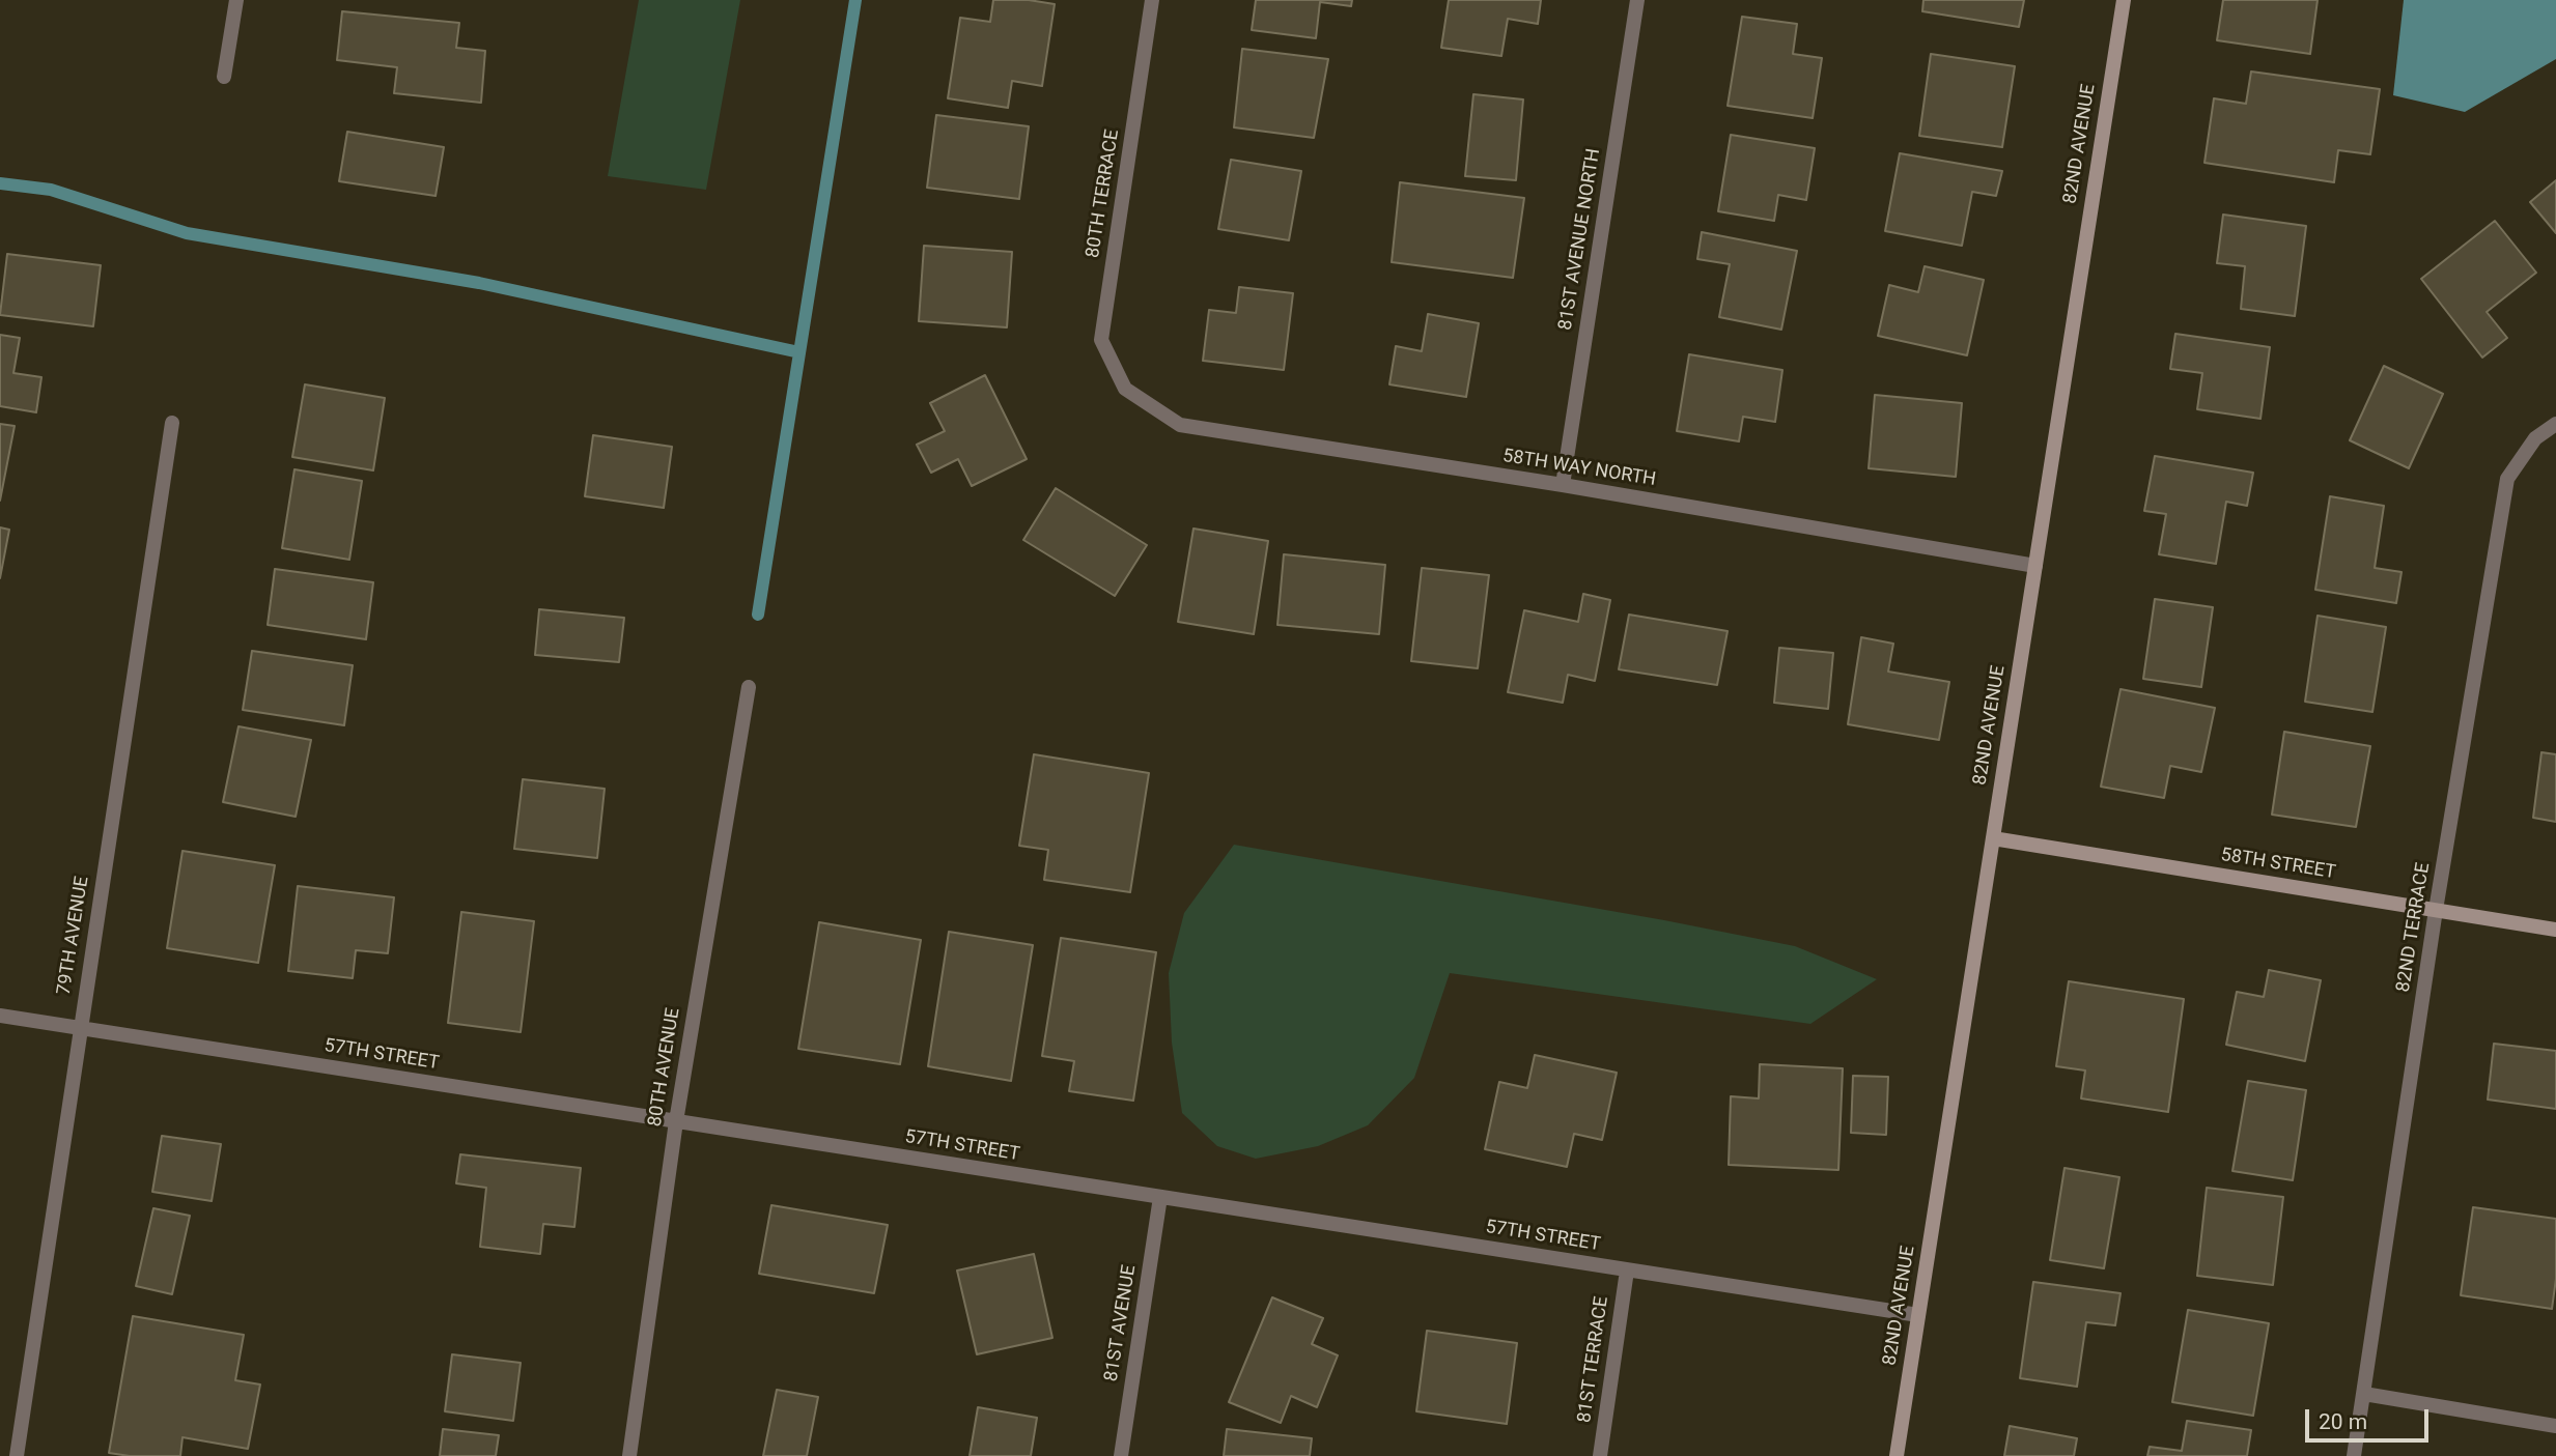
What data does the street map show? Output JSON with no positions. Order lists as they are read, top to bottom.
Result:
{
  "streets": {
    "street": [
      "82ND AVENUE",
      "80TH TERRACE",
      "81ST AVENUE NORTH",
      "58TH WAY NORTH",
      "58TH STREET",
      "82ND TERRACE",
      "79TH AVENUE",
      "57TH STREET",
      "80TH AVENUE",
      "81ST AVENUE",
      "81ST TERRACE"
    ]
  },
  "crossings": [
    ["82ND AVENUE", "58TH WAY NORTH"],
    ["82ND AVENUE", "58TH STREET"],
    ["82ND AVENUE", "57TH STREET"],
    ["80TH TERRACE", "58TH WAY NORTH"],
    ["81ST AVENUE NORTH", "58TH WAY NORTH"],
    ["58TH STREET", "82ND TERRACE"],
    ["79TH AVENUE", "57TH STREET"],
    ["57TH STREET", "80TH AVENUE"],
    ["57TH STREET", "81ST AVENUE"],
    ["57TH STREET", "81ST TERRACE"]
  ],
  "scale_bar": "20 m"
}
